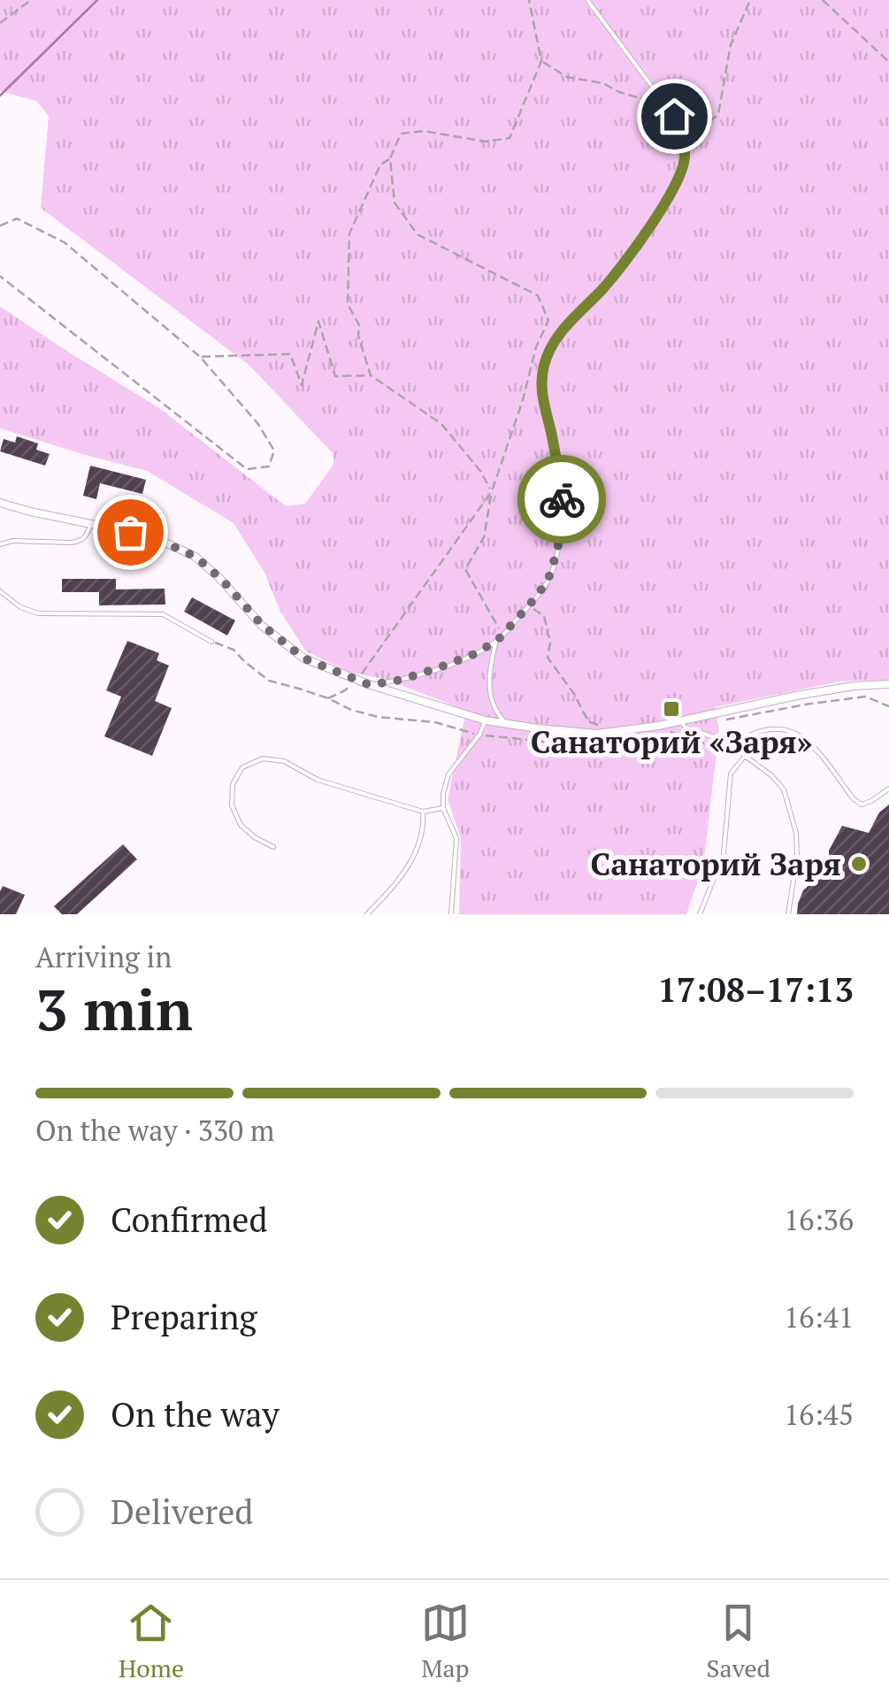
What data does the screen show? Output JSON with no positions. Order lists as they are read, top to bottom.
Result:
{
  "places": {
    "transit": ["Санаторий «Заря»"],
    "other": ["Санаторий Заря"]
  },
  "page": {
    "heading": ["3 min", "Arriving in", "17:08–17:13"],
    "bar": "On the way · 330 m",
    "list": [
      ["Confirmed", "16:36"],
      ["Preparing", "16:41"],
      ["On the way", "16:45"],
      "Delivered"
    ],
    "tabs": ["Home", "Map", "Saved"]
  }
}
